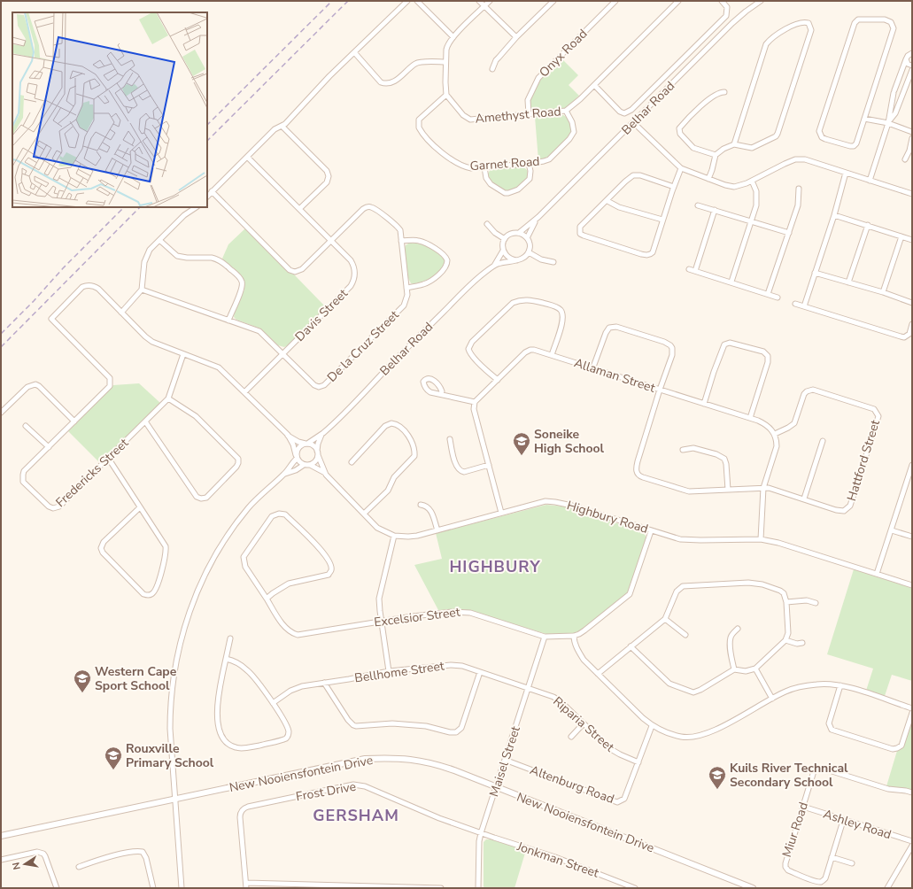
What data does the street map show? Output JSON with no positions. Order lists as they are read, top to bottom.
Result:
{
  "streets": {
    "street": [
      "Onyx Road",
      "Belhar Road",
      "Amethyst Road",
      "Garnet Road",
      "Davis Street",
      "De la Cruz Street",
      "Allaman Street",
      "Hattford Street",
      "Fredericks Street",
      "Highbury Road",
      "Excelsior Street",
      "Bellhome Street",
      "Riparia Street",
      "Maisel Street",
      "New Nooiensfontein Drive",
      "Altenburg Road",
      "Frost Drive",
      "Ashley Road",
      "Miur Road",
      "Jonkman Street"
    ]
  },
  "crossings": [
    ["Onyx Road", "Amethyst Road"],
    ["Belhar Road", "Highbury Road"],
    ["Amethyst Road", "Garnet Road"],
    ["Davis Street", "De la Cruz Street"],
    ["Allaman Street", "Hattford Street"],
    ["Highbury Road", "Excelsior Street"],
    ["Excelsior Street", "Maisel Street"],
    ["Bellhome Street", "Riparia Street"],
    ["Bellhome Street", "Maisel Street"],
    ["Riparia Street", "Maisel Street"],
    ["Riparia Street", "Altenburg Road"],
    ["Maisel Street", "New Nooiensfontein Drive"],
    ["Maisel Street", "Altenburg Road"],
    ["Maisel Street", "Frost Drive"],
    ["Maisel Street", "Jonkman Street"],
    ["Frost Drive", "Jonkman Street"],
    ["Ashley Road", "Miur Road"]
  ],
  "districts": ["HIGHBURY", "GERSHAM"],
  "places": {
    "school or university": [
      "Soneike High School",
      "Western Cape Sport School",
      "Rouxville Primary School",
      "Kuils River Technical Secondary School"
    ]
  },
  "north": "left"
}
